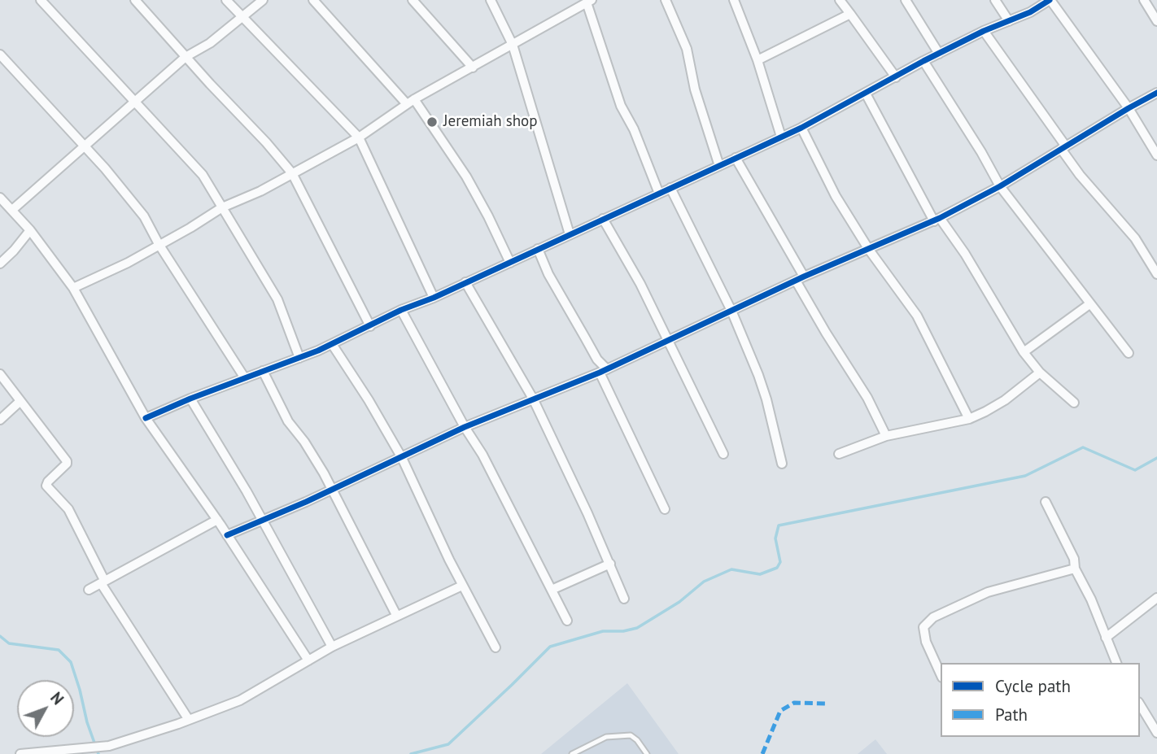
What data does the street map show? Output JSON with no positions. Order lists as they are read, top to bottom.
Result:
{
  "places": ["Jeremiah shop"],
  "legend": ["Cycle path", "Path"],
  "north": "top right"
}
